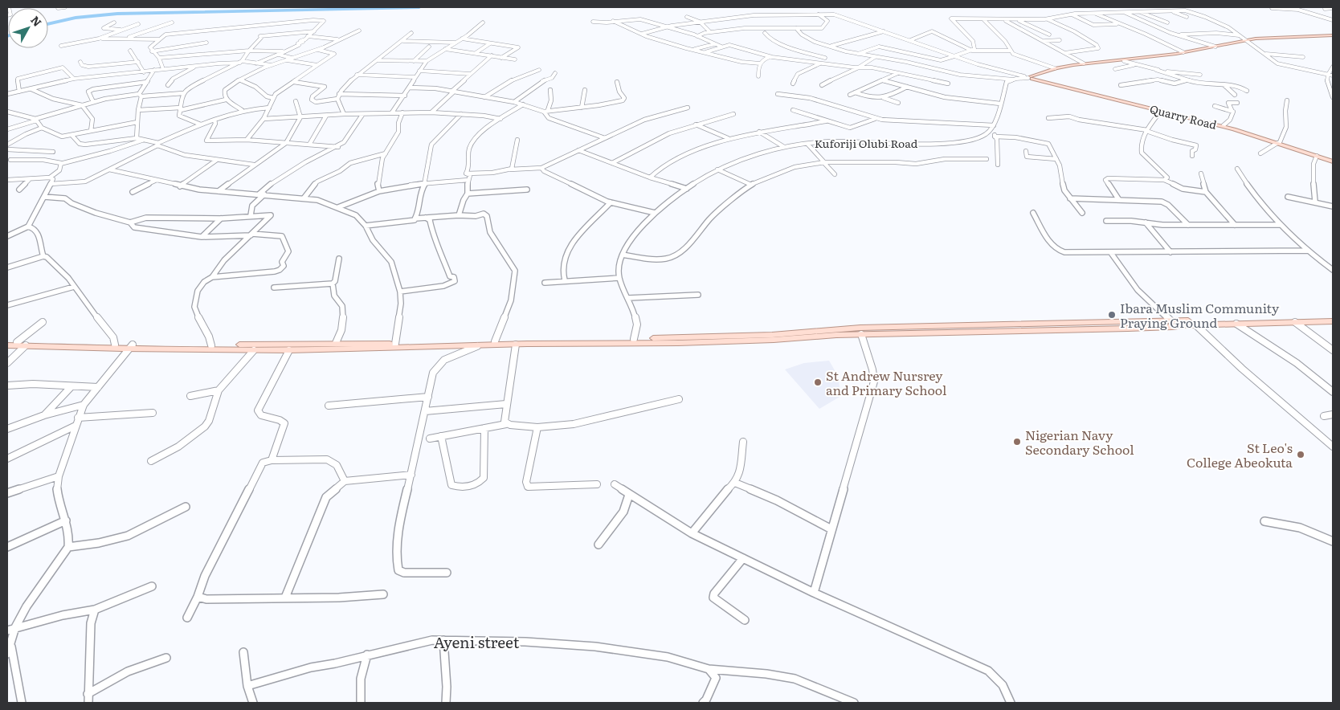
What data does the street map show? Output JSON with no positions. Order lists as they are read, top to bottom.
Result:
{
  "streets": {
    "main road": ["Quarry Road"],
    "street": ["Kuforiji Olubi Road", "Ayeni street"]
  },
  "places": [
    "Ibara Muslim Community Praying Ground",
    "St Andrew Nursrey and Primary School",
    "Nigerian Navy Secondary School",
    "St Leo's College Abeokuta"
  ],
  "north": "top right"
}
